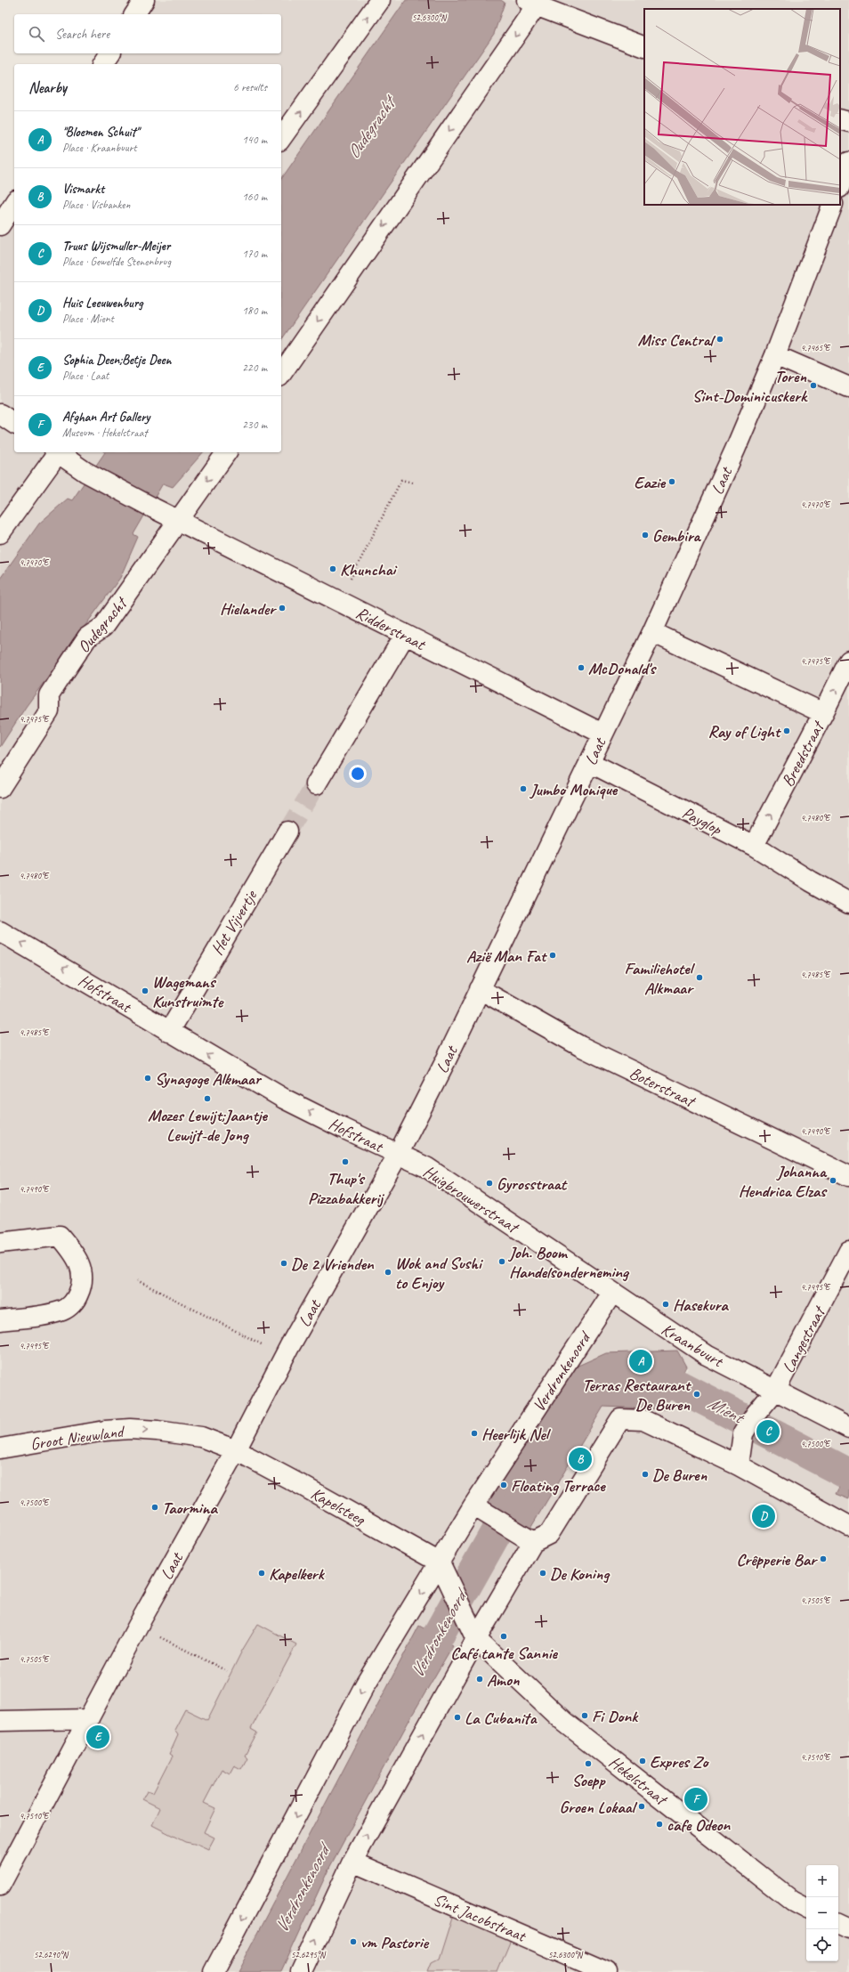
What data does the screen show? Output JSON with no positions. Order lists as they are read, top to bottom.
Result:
{
  "streets": {
    "street": [
      "Laat",
      "Oudegracht",
      "Ridderstraat",
      "Breedstraat",
      "Payglop",
      "Het Vijvertje",
      "Hofstraat",
      "Boterstraat",
      "Huigbrouwerstraat",
      "Langestraat",
      "Kraanbuurt",
      "Verdronkenoord",
      "Groot Nieuwland",
      "Kapelsteeg",
      "Hekelstraat",
      "Sint Jacobstraat"
    ]
  },
  "crossings": [
    ["Laat", "Ridderstraat"],
    ["Laat", "Payglop"],
    ["Laat", "Hofstraat"],
    ["Laat", "Boterstraat"],
    ["Laat", "Huigbrouwerstraat"],
    ["Laat", "Groot Nieuwland"],
    ["Laat", "Kapelsteeg"],
    ["Oudegracht", "Ridderstraat"],
    ["Breedstraat", "Payglop"],
    ["Het Vijvertje", "Hofstraat"],
    ["Hofstraat", "Huigbrouwerstraat"],
    ["Huigbrouwerstraat", "Kraanbuurt"],
    ["Huigbrouwerstraat", "Verdronkenoord"],
    ["Langestraat", "Kraanbuurt"],
    ["Kraanbuurt", "Verdronkenoord"],
    ["Verdronkenoord", "Kapelsteeg"],
    ["Groot Nieuwland", "Kapelsteeg"]
  ],
  "one_way": ["Breedstraat", "Hofstraat", "Groot Nieuwland"],
  "water": ["Oudegracht", "Mient", "Verdronkenoord"],
  "places": [
    "Miss Central",
    "Toren Sint-Dominicuskerk",
    "Eazie",
    "Gembira",
    "Khunchai",
    "Hielander",
    "McDonald's",
    "Ray of Light",
    "Jumbo Monique",
    "Azië Man Fat",
    "Familiehotel Alkmaar",
    "Wagemans Kunstruimte",
    "Synagoge Alkmaar",
    "Mozes Lewijt;Jaantje Lewijt-de Jong",
    "Thup's Pizzabakkerij",
    "Johanna Hendrica Elzas",
    "Gyrosstraat",
    "Joh. Boom Handelsonderneming",
    "De 2 Vrienden",
    "Wok and Sushi to Enjoy",
    "Hasekura",
    "Terras Restaurant De Buren",
    "Heerlijk Nel",
    "De Buren",
    "Floating Terrace",
    "Taormina",
    "Crêpperie Bar",
    "Kapelkerk",
    "De Koning",
    "Café tante Sannie",
    "Amon",
    "Fi Donk",
    "La Cubanita",
    "Expres Zo",
    "Soepp",
    "Groen Lokaal",
    "cafe Odeon",
    "vm Pastorie"
  ],
  "page": {
    "search": "Search here",
    "heading": ["Nearby", "6 results"],
    "list": [
      {
        "mark": "A",
        "name": "\"Bloemen Schuit\"",
        "note": "Place · Kraanbuurt",
        "value": "140 m"
      },
      {
        "mark": "B",
        "name": "Vismarkt",
        "note": "Place · Visbanken",
        "value": "160 m"
      },
      {
        "mark": "C",
        "name": "Truus Wijsmuller-Meijer",
        "note": "Place · Gewelfde Stenenbrug",
        "value": "170 m"
      },
      {
        "mark": "D",
        "name": "Huis Leeuwenburg",
        "note": "Place · Mient",
        "value": "180 m"
      },
      {
        "mark": "E",
        "name": "Sophia Deen;Betje Deen",
        "note": "Place · Laat",
        "value": "220 m"
      },
      {
        "mark": "F",
        "name": "Afghan Art Gallery",
        "note": "Museum · Hekelstraat",
        "value": "230 m"
      }
    ],
    "pins": [
      "A",
      "C",
      "B",
      "D",
      "E",
      "F"
    ],
    "map_buttons": ["+", "−"]
  },
  "coordinates": [
    "52.6300°N",
    "4.7465°E",
    "4.7470°E",
    "4.7475°E",
    "4.7480°E",
    "4.7485°E",
    "4.7490°E",
    "4.7495°E",
    "4.7500°E",
    "4.7505°E",
    "4.7510°E",
    "52.6290°N",
    "52.6295°N"
  ]
}
